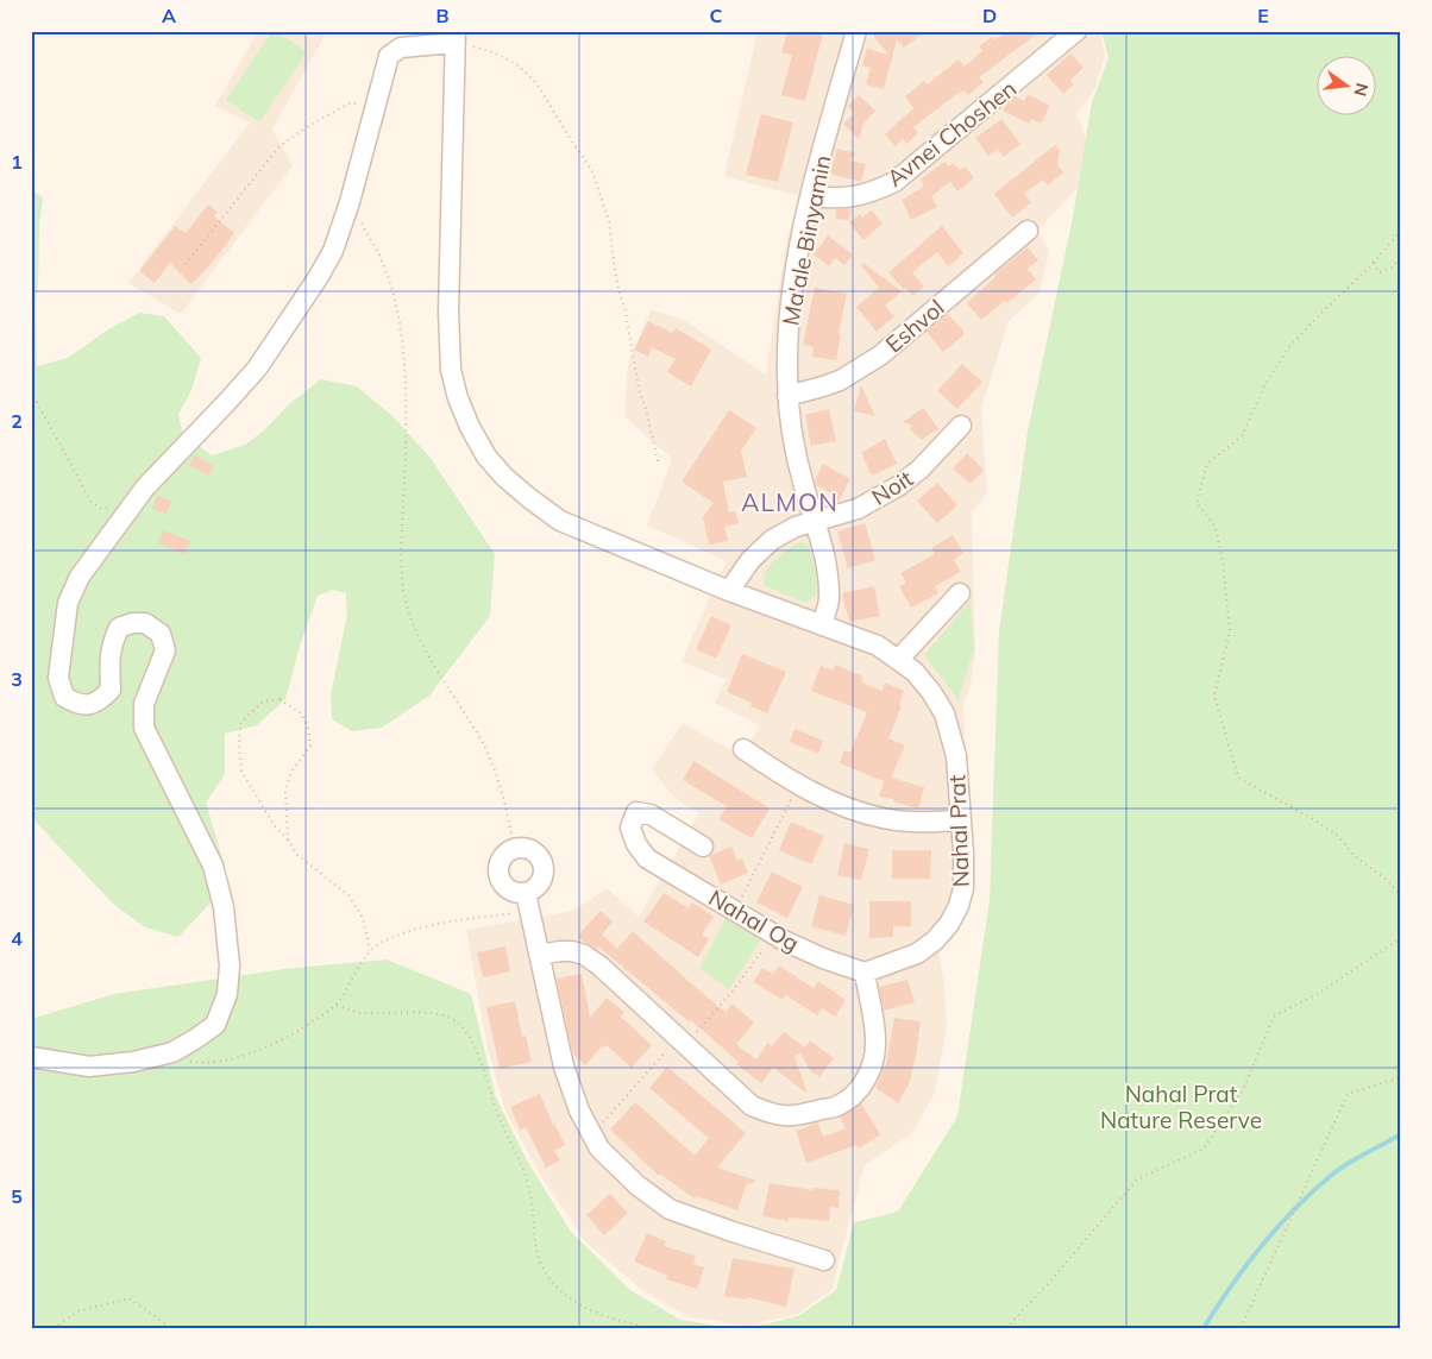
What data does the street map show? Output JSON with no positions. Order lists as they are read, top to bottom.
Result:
{
  "streets": {
    "street": [
      "Avnei Choshen",
      "Ma'ale Binyamin",
      "Eshvol",
      "Noit",
      "Nahal Prat",
      "Nahal Og"
    ]
  },
  "crossings": [
    ["Avnei Choshen", "Ma'ale Binyamin"],
    ["Ma'ale Binyamin", "Eshvol"],
    ["Ma'ale Binyamin", "Noit"],
    ["Ma'ale Binyamin", "Nahal Prat"],
    ["Noit", "Nahal Prat"],
    ["Nahal Prat", "Nahal Og"]
  ],
  "districts": ["ALMON"],
  "parks": ["Nahal Prat Nature Reserve"],
  "north": "right",
  "grid": {
    "columns": [
      "A",
      "B",
      "C",
      "D",
      "E"
    ],
    "rows": [
      "1",
      "2",
      "3",
      "4",
      "5"
    ]
  }
}
